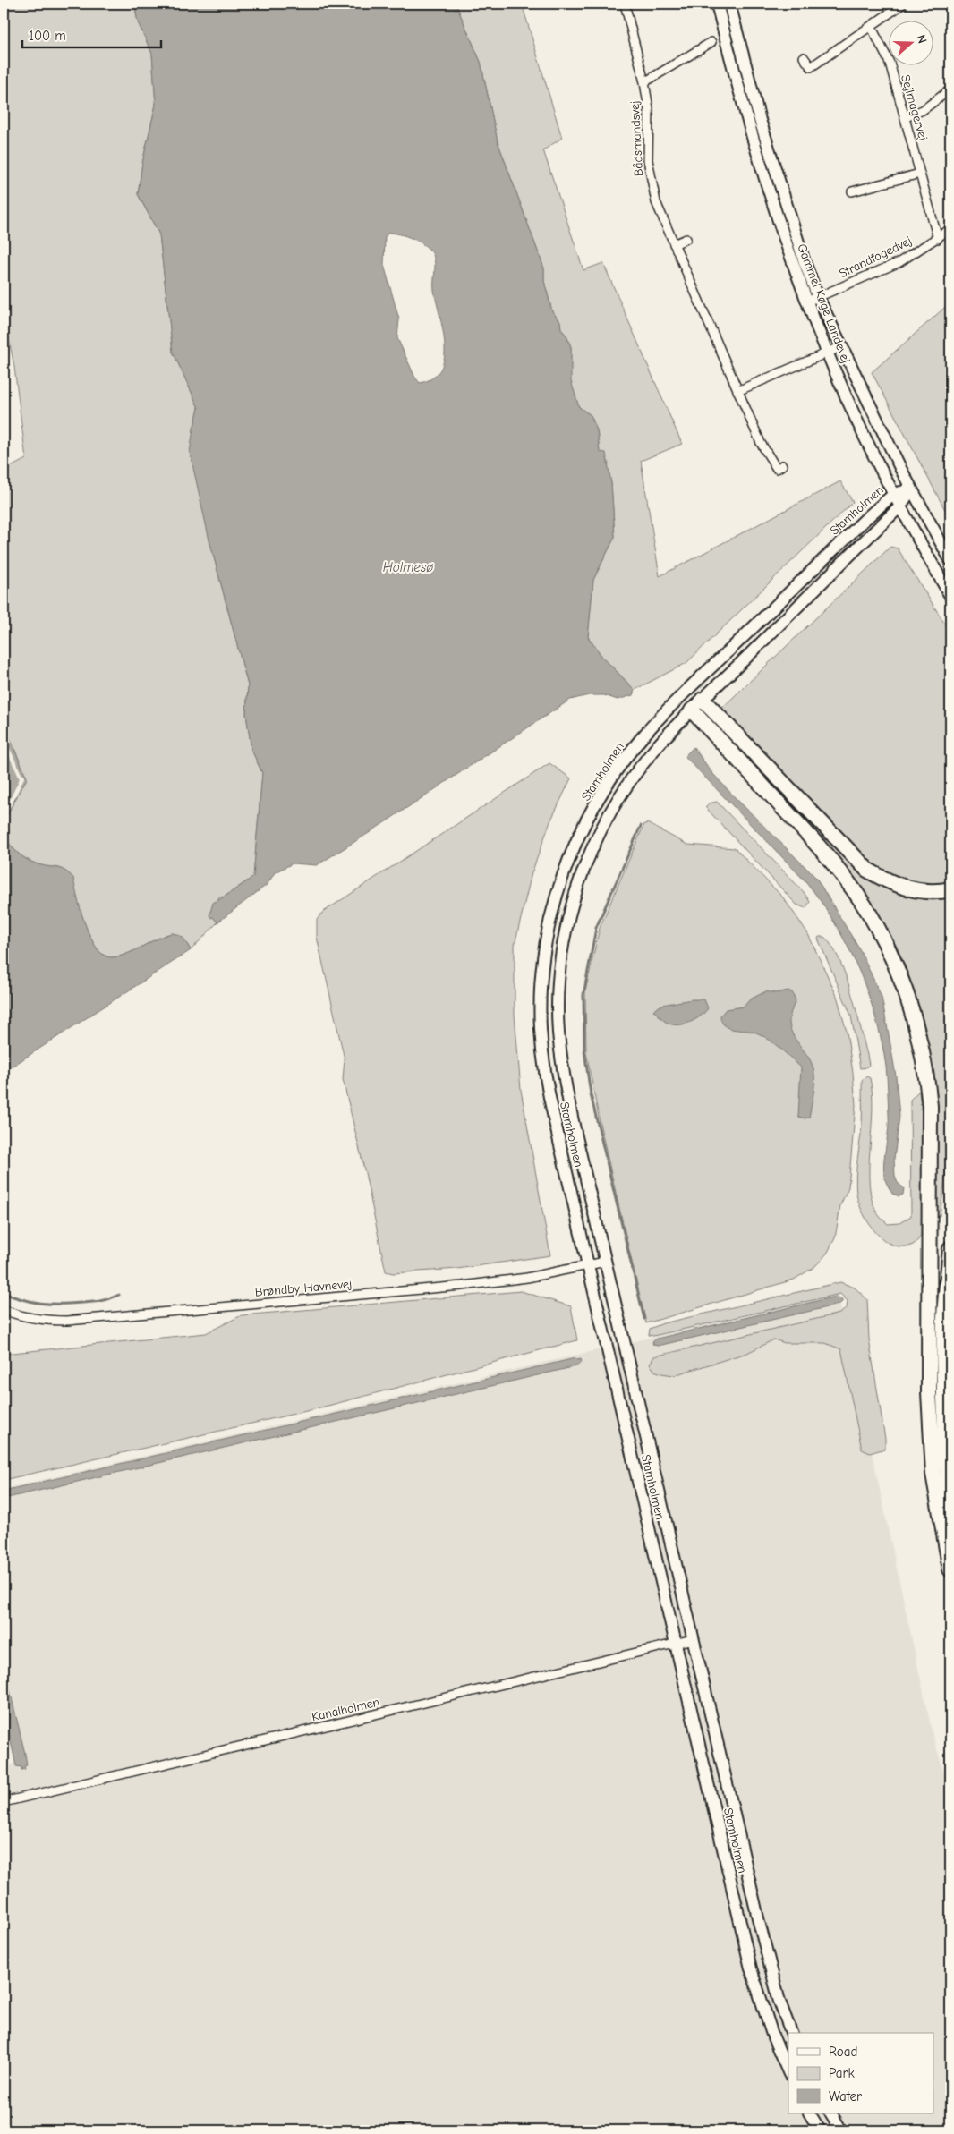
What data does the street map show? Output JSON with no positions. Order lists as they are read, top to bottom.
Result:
{
  "streets": {
    "street": [
      "Sejlmagervej",
      "Bådsmandsvej",
      "Strandfogedvej",
      "Gammel Køge Landevej",
      "Stamholmen",
      "Brøndby Havnevej",
      "Kanalholmen"
    ]
  },
  "crossings": [
    ["Sejlmagervej", "Strandfogedvej"],
    ["Strandfogedvej", "Gammel Køge Landevej"],
    ["Gammel Køge Landevej", "Stamholmen"],
    ["Stamholmen", "Brøndby Havnevej"],
    ["Stamholmen", "Kanalholmen"]
  ],
  "water": ["Holmesø"],
  "legend": ["Road", "Park", "Water"],
  "scale_bar": "100 m",
  "north": "right"
}
